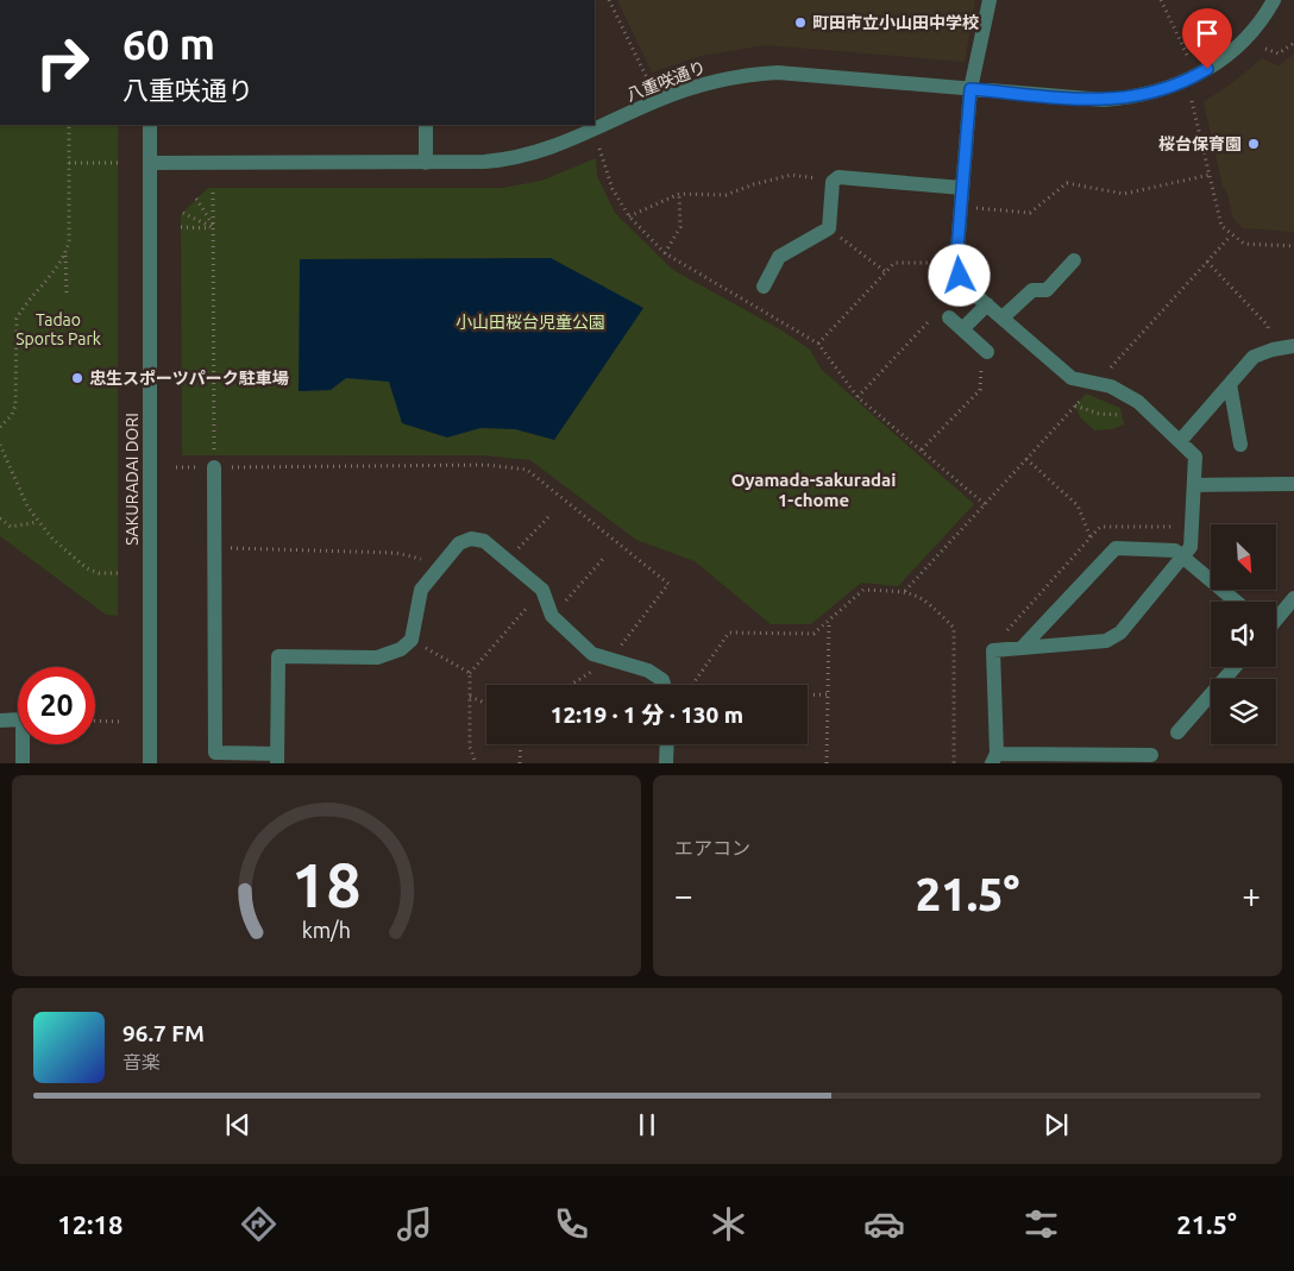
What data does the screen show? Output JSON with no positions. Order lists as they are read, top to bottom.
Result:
{
  "streets": {
    "street": ["八重咲通り", "SAKURADAI DORI"]
  },
  "crossings": [
    ["八重咲通り", "SAKURADAI DORI"]
  ],
  "districts": ["Oyamada-sakuradai 1-chome"],
  "parks": ["Tadao Sports Park", "小山田桜台児童公園"],
  "places": ["町田市立小山田中学校", "桜台保育園", "忠生スポーツパーク駐車場"],
  "north": "bottom right",
  "page": {
    "turn": ["60 m", "八重咲通り"],
    "limit": "20",
    "trip": "12:19 · 1 分 · 130 m",
    "tile": "エアコン",
    "heat": ["−", "21.5°", "+"],
    "song": ["96.7 FM", "音楽"],
    "tabs": ["12:18", "21.5°"],
    "gauge": ["18", "km/h"]
  }
}
